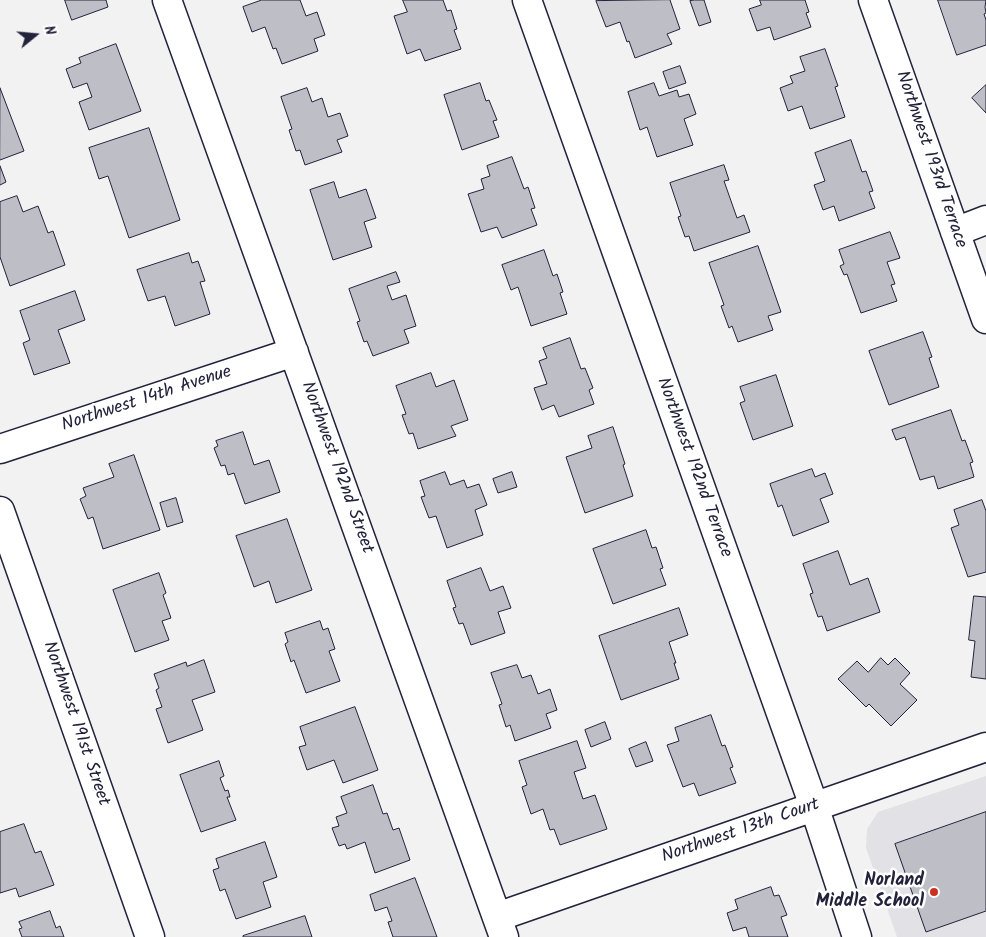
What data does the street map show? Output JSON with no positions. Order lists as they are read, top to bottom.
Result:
{
  "streets": {
    "street": [
      "Northwest 193rd Terrace",
      "Northwest 14th Avenue",
      "Northwest 192nd Street",
      "Northwest 192nd Terrace",
      "Northwest 191st Street",
      "Northwest 13th Court"
    ]
  },
  "crossings": [
    ["Northwest 14th Avenue", "Northwest 192nd Street"],
    ["Northwest 192nd Street", "Northwest 13th Court"],
    ["Northwest 192nd Terrace", "Northwest 13th Court"]
  ],
  "places": ["Norland Middle School"],
  "north": "right"
}
